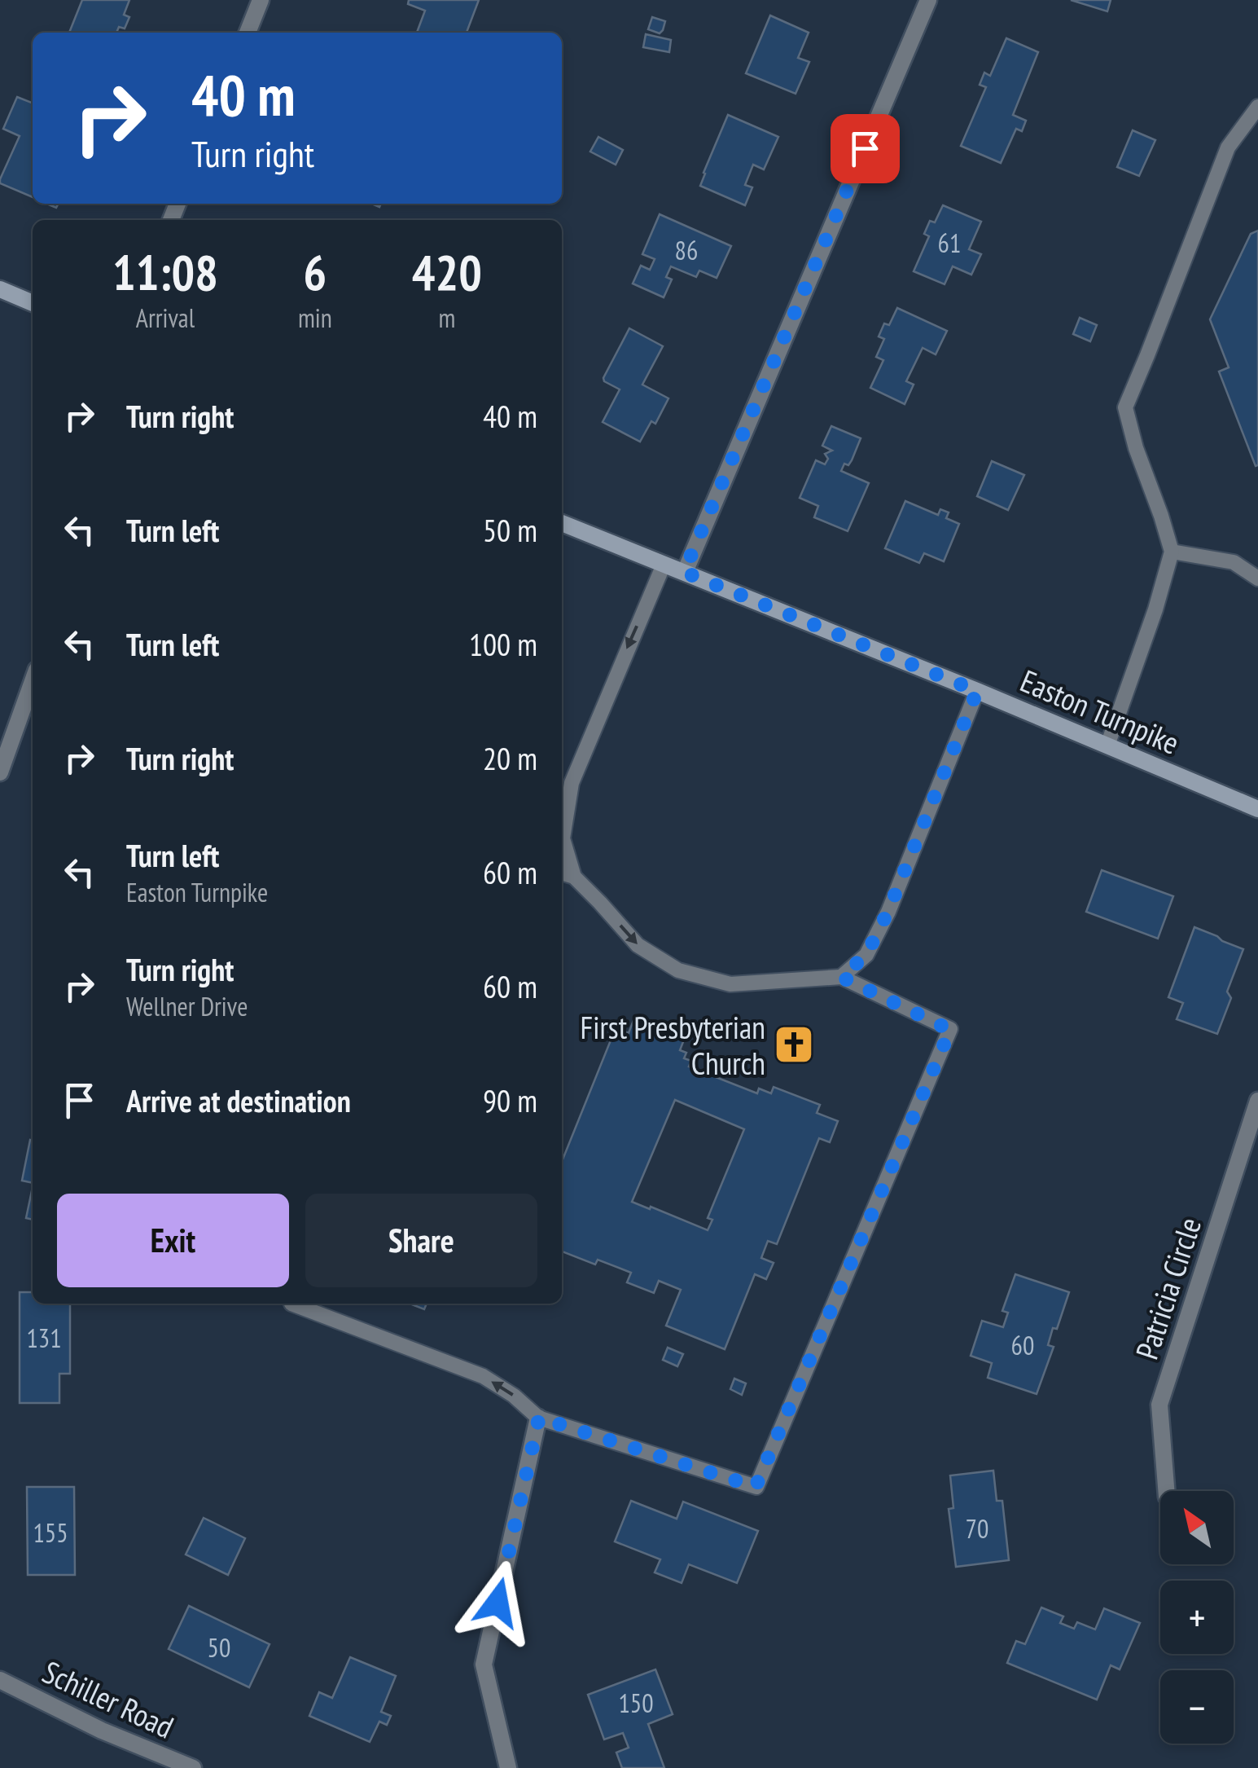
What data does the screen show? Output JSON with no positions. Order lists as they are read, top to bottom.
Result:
{
  "streets": {
    "main road": ["Easton Turnpike"],
    "street": ["Patricia Circle", "Schiller Road"]
  },
  "places": {
    "church": ["First Presbyterian Church"]
  },
  "house_numbers": [
    "61",
    "86",
    "131",
    "60",
    "70",
    "155",
    "50",
    "150"
  ],
  "north": "top left",
  "page": {
    "turn": ["40 m", "Turn right"],
    "eta": [
      "11:08",
      "Arrival",
      "6",
      "min",
      "420",
      "m"
    ],
    "list": [
      {
        "name": "Turn right",
        "value": "40 m"
      },
      {
        "name": "Turn left",
        "value": "50 m"
      },
      {
        "name": "Turn left",
        "value": "100 m"
      },
      {
        "name": "Turn right",
        "value": "20 m"
      },
      {
        "name": "Turn left",
        "note": "Easton Turnpike",
        "value": "60 m"
      },
      {
        "name": "Turn right",
        "note": "Wellner Drive",
        "value": "60 m"
      },
      {
        "name": "Arrive at destination",
        "value": "90 m"
      }
    ],
    "buttons": ["Exit", "Share"],
    "map_buttons": ["+", "−"]
  }
}
